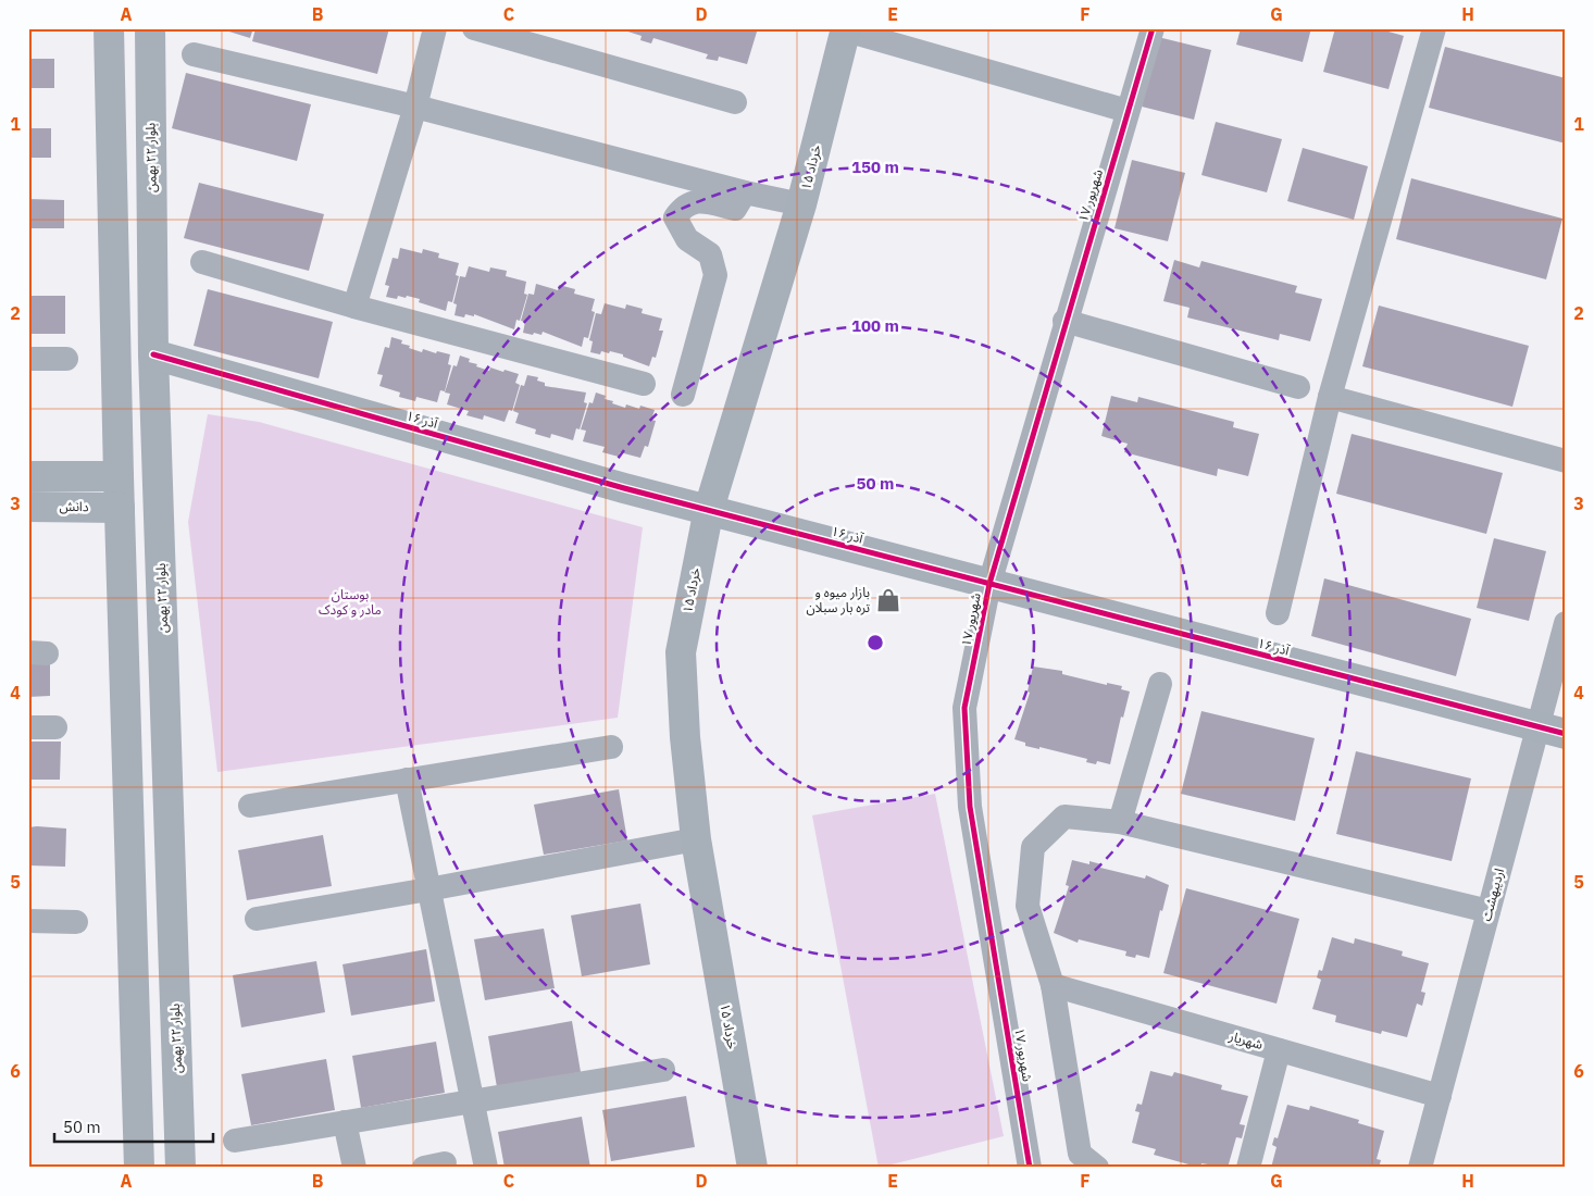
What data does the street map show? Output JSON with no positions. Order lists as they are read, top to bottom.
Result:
{
  "streets": {
    "main road": [
      "بلوار ۲۲ بهمن",
      "۱۵ خرداد",
      "۱۶ آذر",
      "دانش"
    ],
    "street": ["۱۷ شهریور", "اردیبهشت", "شهریار"]
  },
  "crossings": [
    ["بلوار ۲۲ بهمن", "۱۶ آذر"],
    ["۱۵ خرداد", "۱۶ آذر"],
    ["۱۷ شهریور", "۱۶ آذر"],
    ["۱۶ آذر", "اردیبهشت"],
    ["اردیبهشت", "شهریار"]
  ],
  "parks": ["بوستان مادر و کودک"],
  "places": {
    "shop": ["بازار میوه و تره بار سبلان"]
  },
  "scale_bar": "50 m",
  "grid": {
    "columns": [
      "A",
      "B",
      "C",
      "D",
      "E",
      "F",
      "G",
      "H"
    ],
    "rows": [
      "1",
      "2",
      "3",
      "4",
      "5",
      "6"
    ]
  },
  "rings": ["150 m", "100 m", "50 m"]
}
